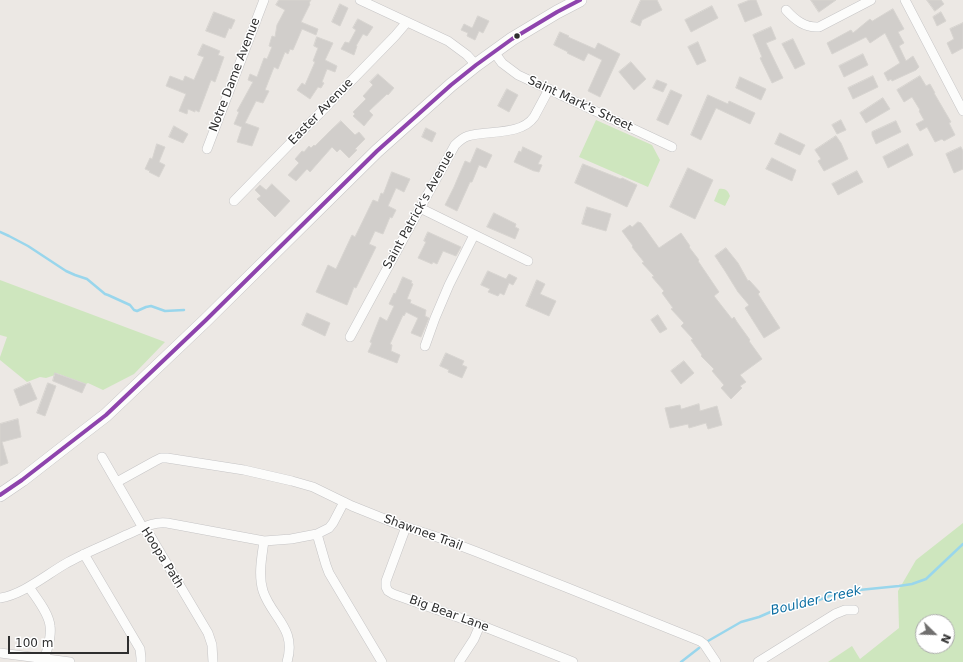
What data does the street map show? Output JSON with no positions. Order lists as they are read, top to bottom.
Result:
{
  "streets": {
    "street": [
      "Notre Dame Avenue",
      "Saint Mark's Street",
      "Easter Avenue",
      "Saint Patrick's Avenue",
      "Shawnee Trail",
      "Hoopa Path",
      "Big Bear Lane"
    ]
  },
  "crossings": [
    ["Saint Mark's Street", "Saint Patrick's Avenue"],
    ["Shawnee Trail", "Hoopa Path"],
    ["Shawnee Trail", "Big Bear Lane"]
  ],
  "water": ["Boulder Creek"],
  "scale_bar": "100 m",
  "north": "bottom right"
}
